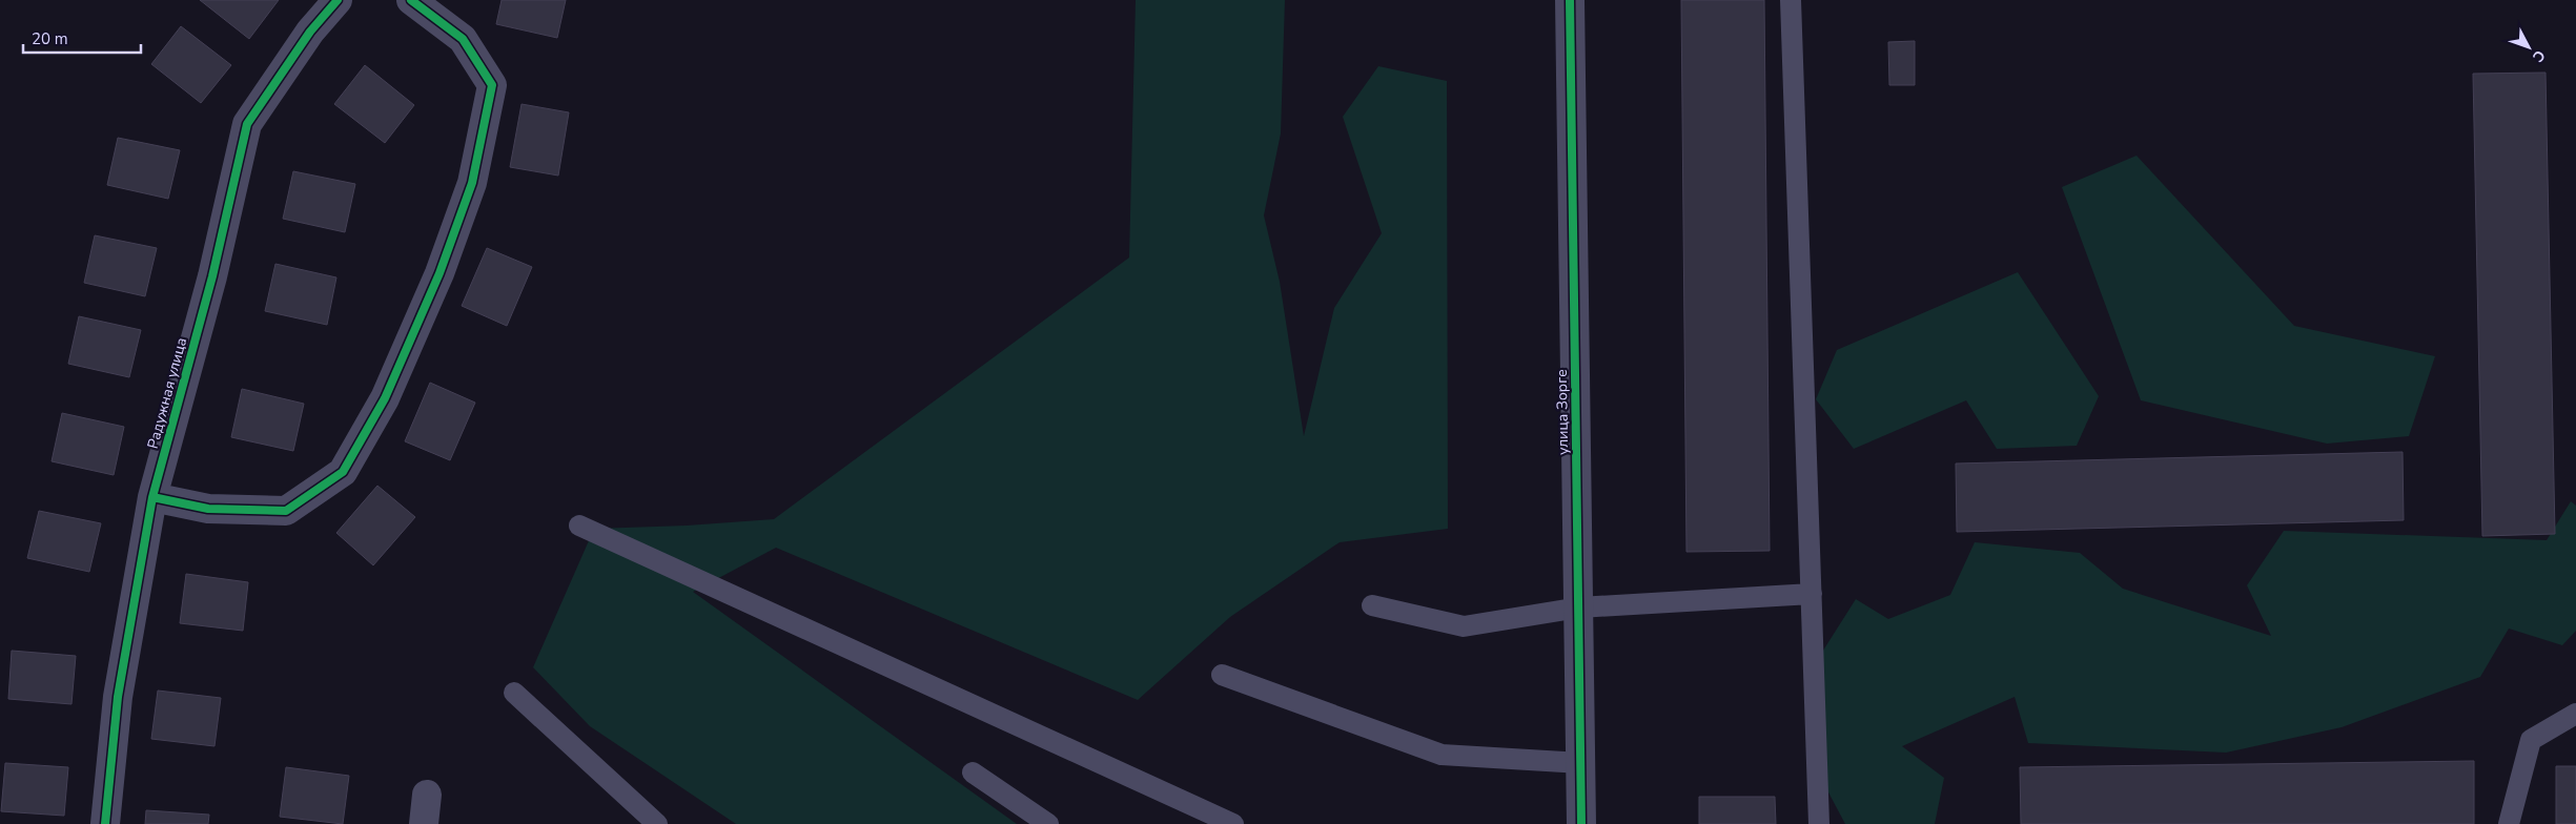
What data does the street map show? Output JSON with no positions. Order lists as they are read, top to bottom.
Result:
{
  "streets": {
    "street": ["Радужная улица", "улица Зорге"]
  },
  "scale_bar": "20 m",
  "north": "bottom right"
}
